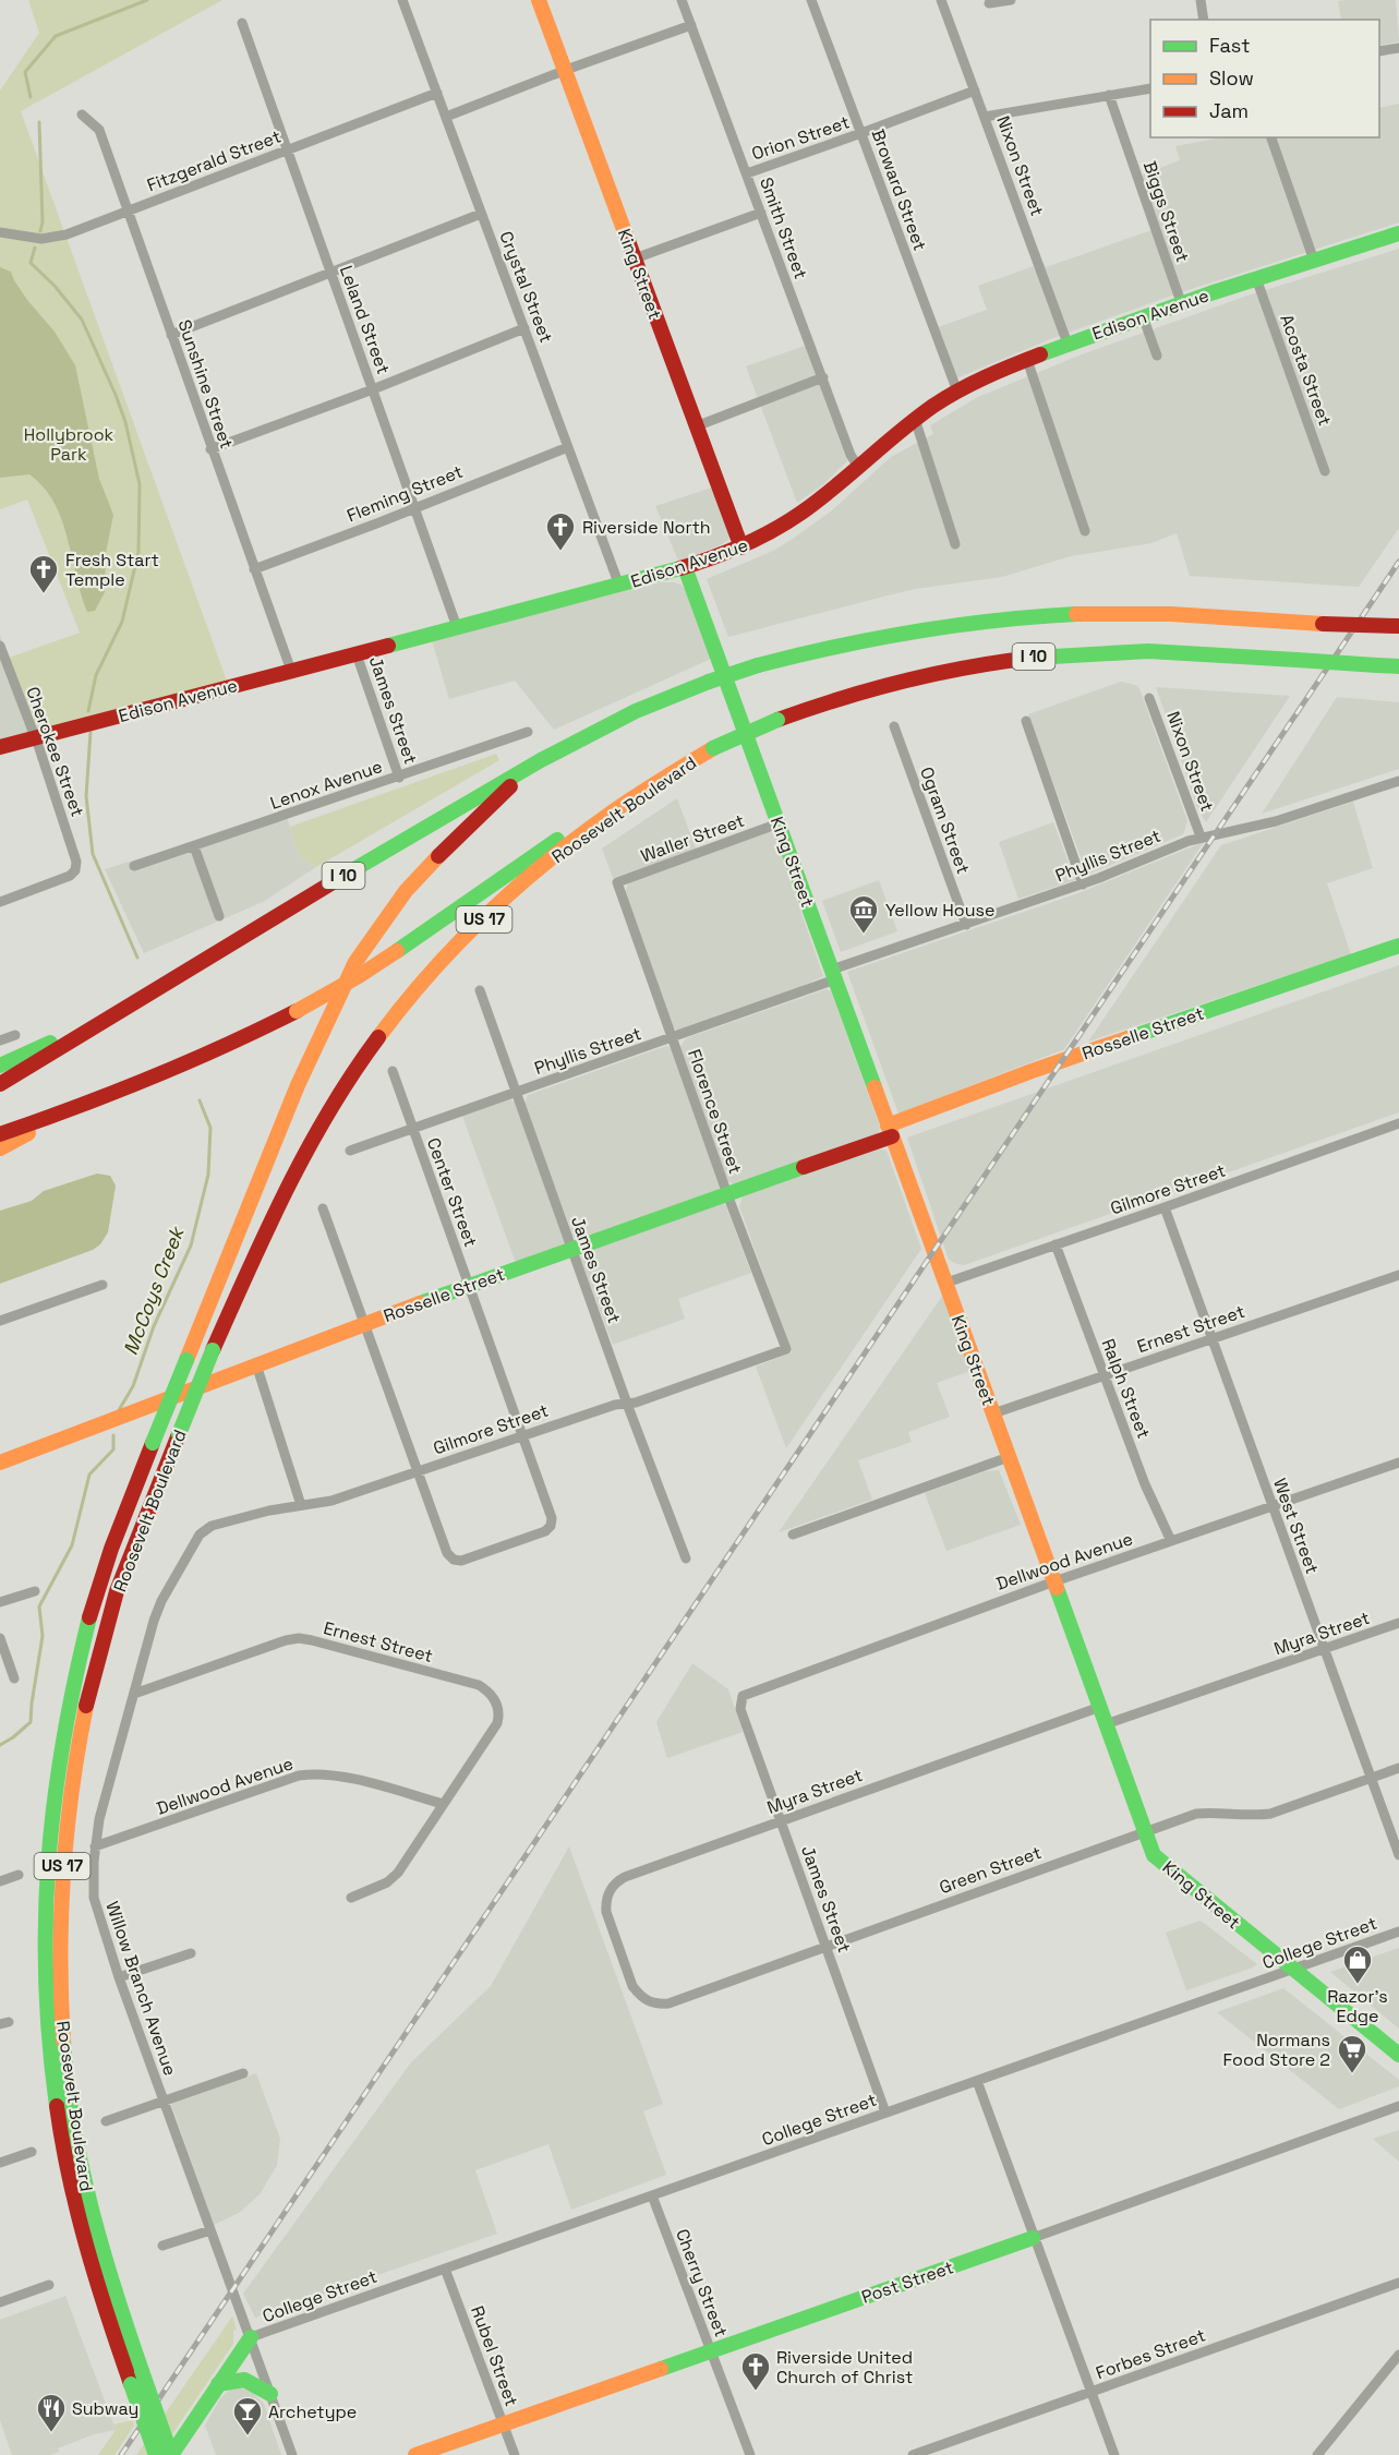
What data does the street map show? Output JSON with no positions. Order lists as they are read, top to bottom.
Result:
{
  "streets": {
    "main road": [
      "King Street",
      "Edison Avenue",
      "I 10",
      "Roosevelt Boulevard",
      "US 17",
      "Rosselle Street",
      "Post Street"
    ],
    "street": [
      "Orion Street",
      "Fitzgerald Street",
      "Nixon Street",
      "Broward Street",
      "Biggs Street",
      "Smith Street",
      "Crystal Street",
      "Leland Street",
      "Acosta Street",
      "Sunshine Street",
      "Fleming Street",
      "James Street",
      "Cherokee Street",
      "Lenox Avenue",
      "Ogram Street",
      "Waller Street",
      "Phyllis Street",
      "Florence Street",
      "Gilmore Street",
      "Center Street",
      "Ernest Street",
      "Ralph Street",
      "West Street",
      "Dellwood Avenue",
      "Myra Street",
      "Green Street",
      "College Street",
      "Willow Branch Avenue",
      "Cherry Street",
      "Forbes Street",
      "Rubel Street"
    ]
  },
  "crossings": [
    ["Orion Street", "Nixon Street"],
    ["Orion Street", "Broward Street"],
    ["Orion Street", "Smith Street"],
    ["Fitzgerald Street", "Crystal Street"],
    ["Fitzgerald Street", "Leland Street"],
    ["Fitzgerald Street", "Sunshine Street"],
    ["Nixon Street", "Edison Avenue"],
    ["Nixon Street", "Phyllis Street"],
    ["Broward Street", "Edison Avenue"],
    ["Biggs Street", "Edison Avenue"],
    ["Smith Street", "Edison Avenue"],
    ["King Street", "Edison Avenue"],
    ["King Street", "Waller Street"],
    ["King Street", "Phyllis Street"],
    ["King Street", "Rosselle Street"],
    ["King Street", "Gilmore Street"],
    ["King Street", "Ernest Street"],
    ["King Street", "Dellwood Avenue"],
    ["King Street", "Myra Street"],
    ["King Street", "Green Street"],
    ["King Street", "College Street"],
    ["Crystal Street", "Edison Avenue"],
    ["Crystal Street", "Fleming Street"],
    ["Edison Avenue", "Leland Street"],
    ["Edison Avenue", "Acosta Street"],
    ["Edison Avenue", "Sunshine Street"],
    ["Edison Avenue", "James Street"],
    ["Edison Avenue", "Cherokee Street"],
    ["Leland Street", "Fleming Street"],
    ["Sunshine Street", "Fleming Street"],
    ["I 10", "Roosevelt Boulevard"],
    ["James Street", "Lenox Avenue"],
    ["James Street", "Phyllis Street"],
    ["James Street", "Rosselle Street"],
    ["James Street", "Gilmore Street"],
    ["James Street", "Dellwood Avenue"],
    ["James Street", "Myra Street"],
    ["James Street", "Green Street"],
    ["James Street", "College Street"],
    ["Ogram Street", "Phyllis Street"],
    ["Waller Street", "Florence Street"],
    ["Phyllis Street", "Florence Street"],
    ["Phyllis Street", "Center Street"],
    ["Rosselle Street", "Florence Street"],
    ["Rosselle Street", "Center Street"],
    ["Florence Street", "Gilmore Street"],
    ["Gilmore Street", "Center Street"],
    ["Gilmore Street", "Ralph Street"],
    ["Gilmore Street", "West Street"],
    ["Gilmore Street", "Willow Branch Avenue"],
    ["Ernest Street", "Ralph Street"],
    ["Ernest Street", "West Street"],
    ["Ernest Street", "Dellwood Avenue"],
    ["Ernest Street", "Willow Branch Avenue"],
    ["Ralph Street", "Dellwood Avenue"],
    ["West Street", "Dellwood Avenue"],
    ["West Street", "Myra Street"],
    ["West Street", "Green Street"],
    ["Dellwood Avenue", "Willow Branch Avenue"],
    ["Myra Street", "Green Street"],
    ["College Street", "Willow Branch Avenue"],
    ["College Street", "Cherry Street"],
    ["College Street", "Rubel Street"],
    ["Post Street", "Cherry Street"],
    ["Post Street", "Rubel Street"]
  ],
  "water": ["McCoys Creek"],
  "parks": ["Hollybrook Park"],
  "places": {
    "church": ["Riverside North", "Fresh Start Temple", "Riverside United Church of Christ"],
    "museum": ["Yellow House"],
    "shop": ["Razor's Edge"],
    "supermarket": ["Normans Food Store 2"],
    "restaurant": ["Subway"],
    "bar": ["Archetype"]
  },
  "legend": ["Fast", "Slow", "Jam"]
}
